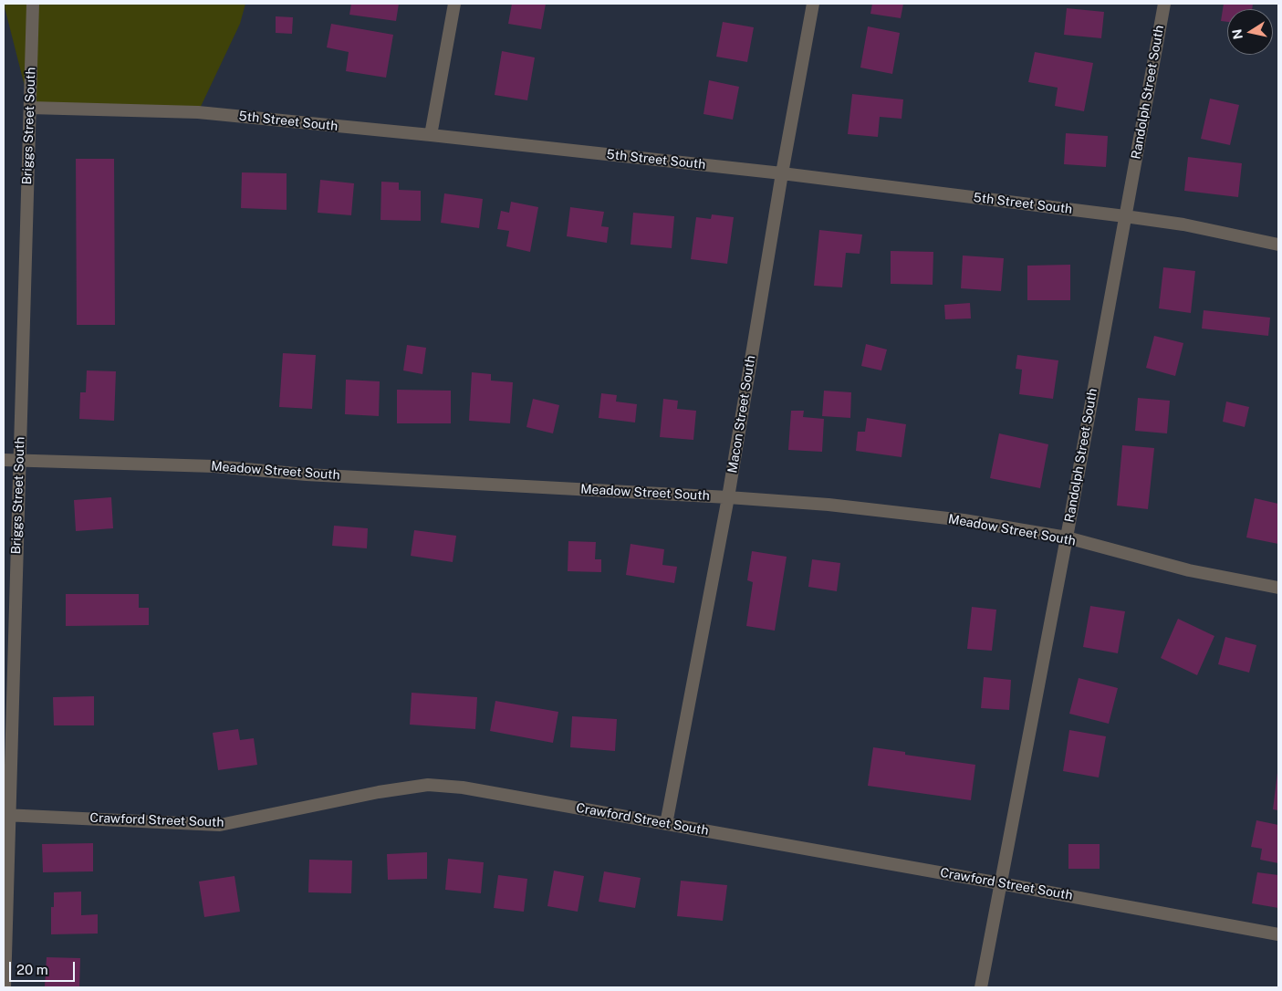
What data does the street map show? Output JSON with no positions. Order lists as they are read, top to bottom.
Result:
{
  "streets": {
    "street": [
      "Randolph Street South",
      "5th Street South",
      "Briggs Street South",
      "Macon Street South",
      "Meadow Street South",
      "Crawford Street South"
    ]
  },
  "crossings": [
    ["Randolph Street South", "5th Street South"],
    ["Randolph Street South", "Meadow Street South"],
    ["Randolph Street South", "Crawford Street South"],
    ["5th Street South", "Briggs Street South"],
    ["5th Street South", "Macon Street South"],
    ["Briggs Street South", "Meadow Street South"],
    ["Briggs Street South", "Crawford Street South"],
    ["Macon Street South", "Meadow Street South"],
    ["Macon Street South", "Crawford Street South"]
  ],
  "scale_bar": "20 m",
  "north": "left"
}
